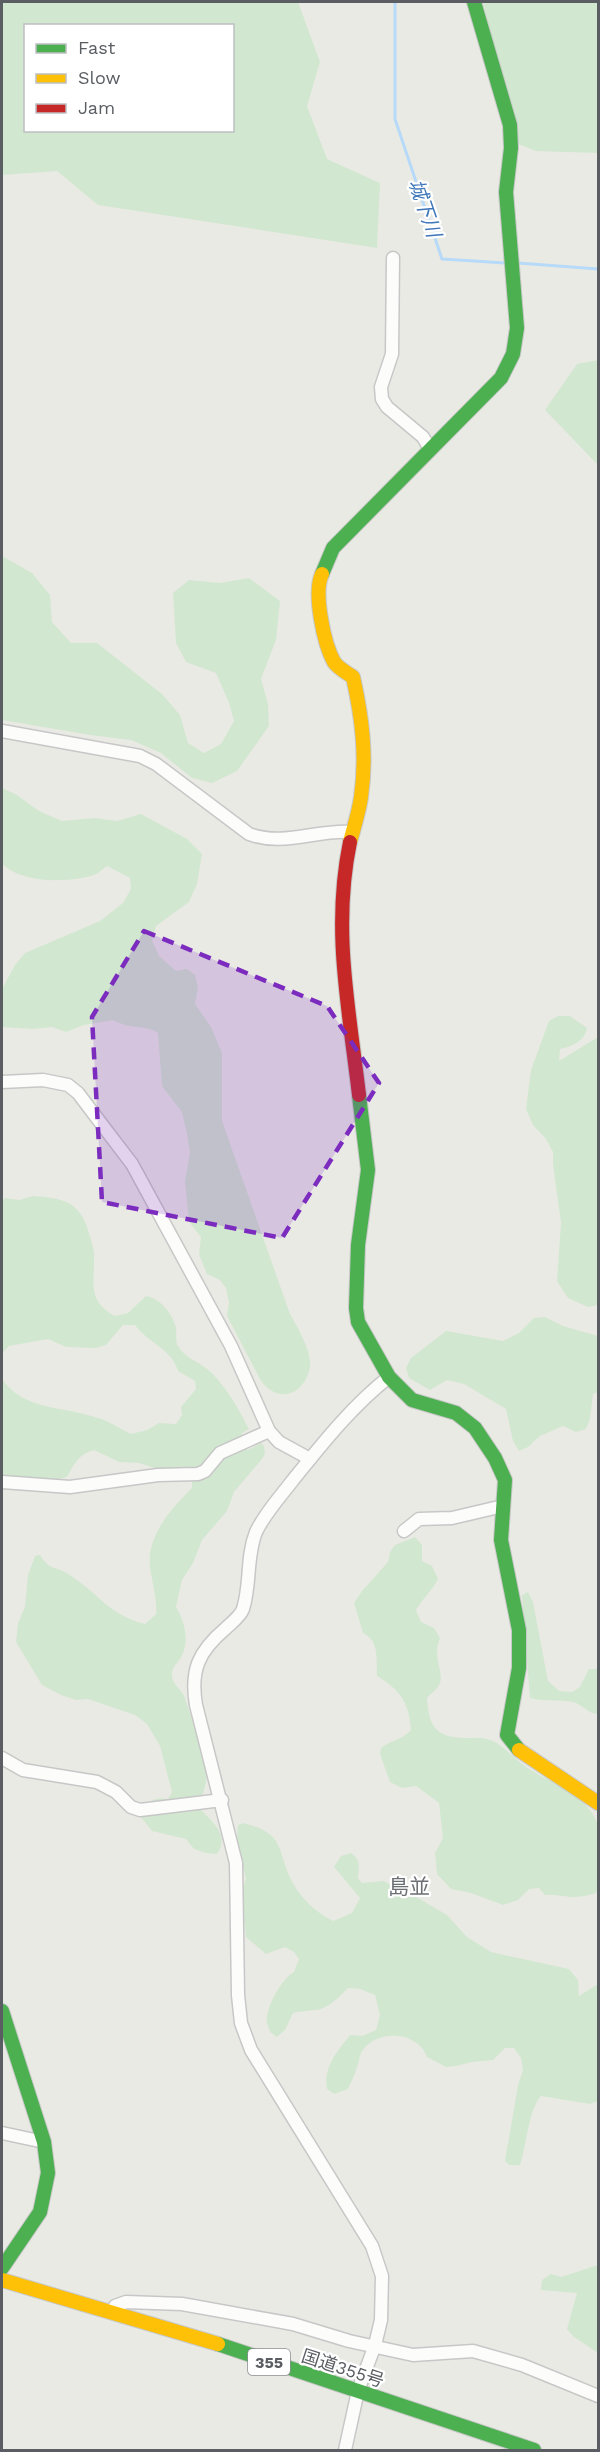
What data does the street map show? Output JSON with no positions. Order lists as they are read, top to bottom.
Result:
{
  "streets": {
    "main road": ["355", "国道355号"]
  },
  "districts": ["島並"],
  "water": ["城下川"],
  "legend": ["Fast", "Slow", "Jam"]
}
